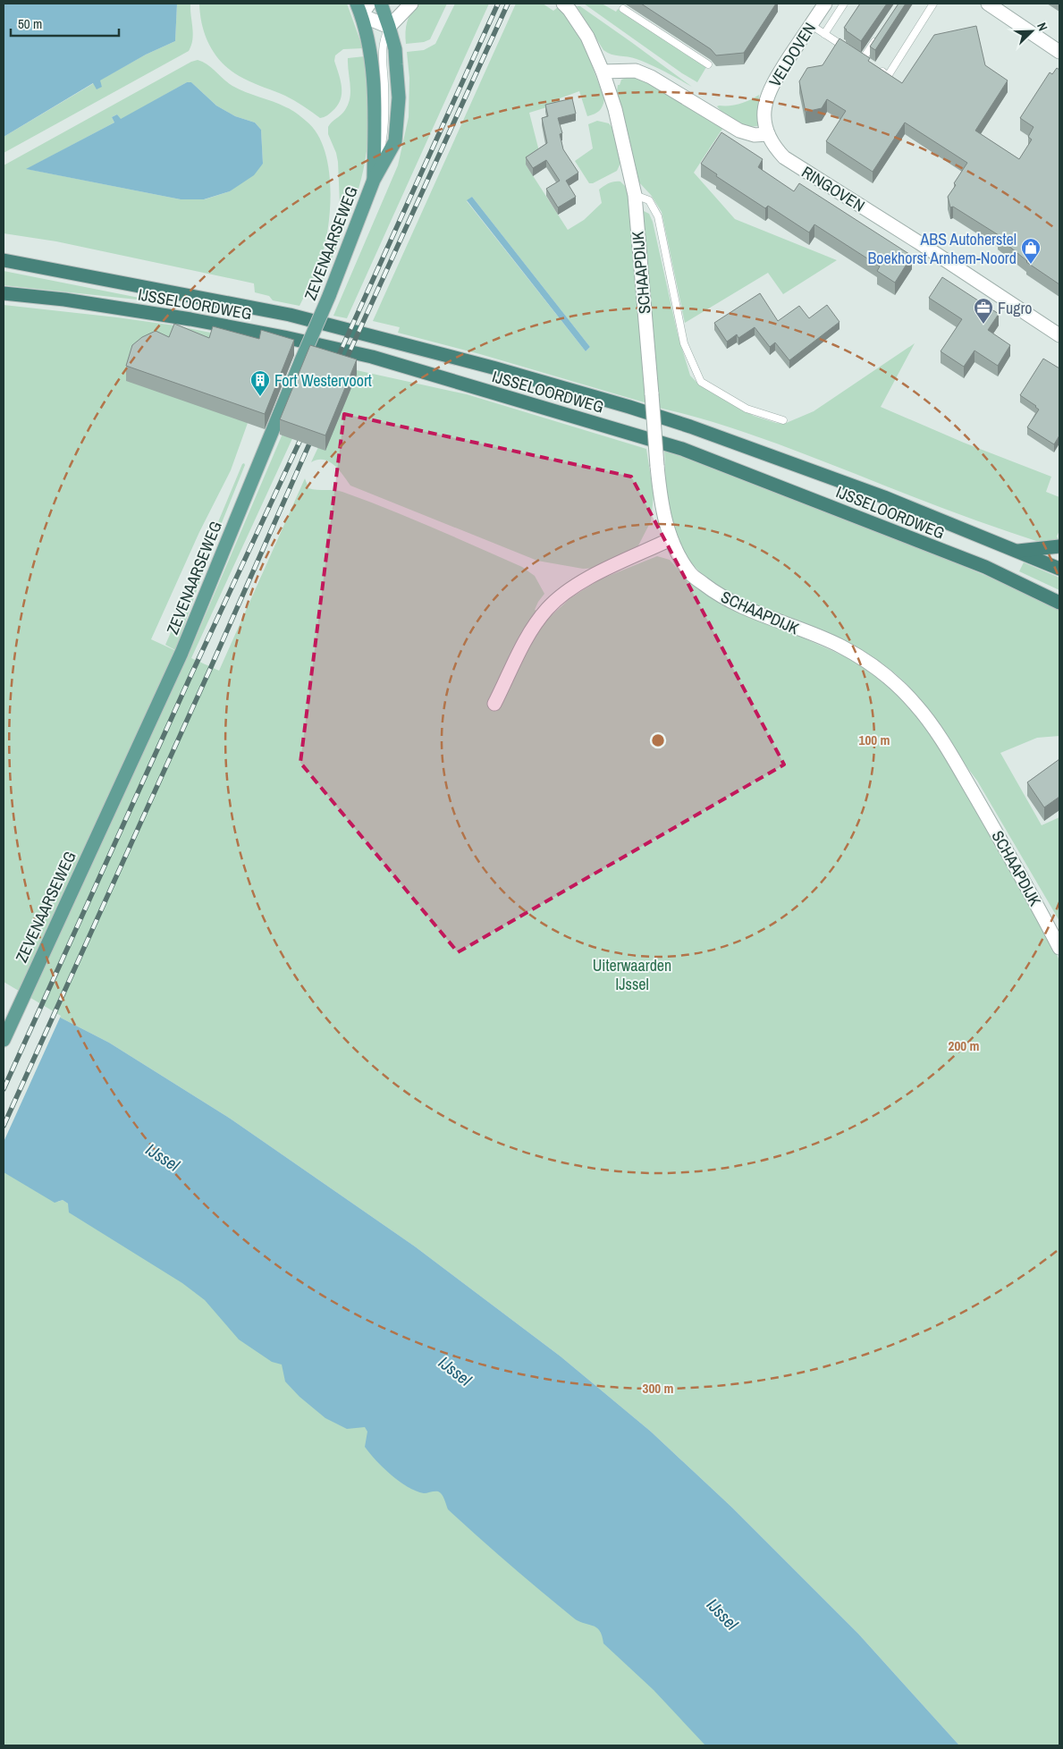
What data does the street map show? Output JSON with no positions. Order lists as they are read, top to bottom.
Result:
{
  "streets": {
    "highway": ["IJSSELOORDWEG"],
    "main road": ["ZEVENAARSEWEG"],
    "street": ["VELDOVEN", "RINGOVEN", "SCHAAPDIJK"]
  },
  "crossings": [
    ["VELDOVEN", "RINGOVEN"]
  ],
  "water": ["IJssel"],
  "parks": ["Uiterwaarden IJssel"],
  "places": {
    "shop": ["ABS Autoherstel Boekhorst Arnhem-Noord"],
    "office": ["Fugro"],
    "building": ["Fort Westervoort"]
  },
  "scale_bar": "50 m",
  "north": "top right",
  "rings": ["100 m", "200 m", "300 m"]
}
